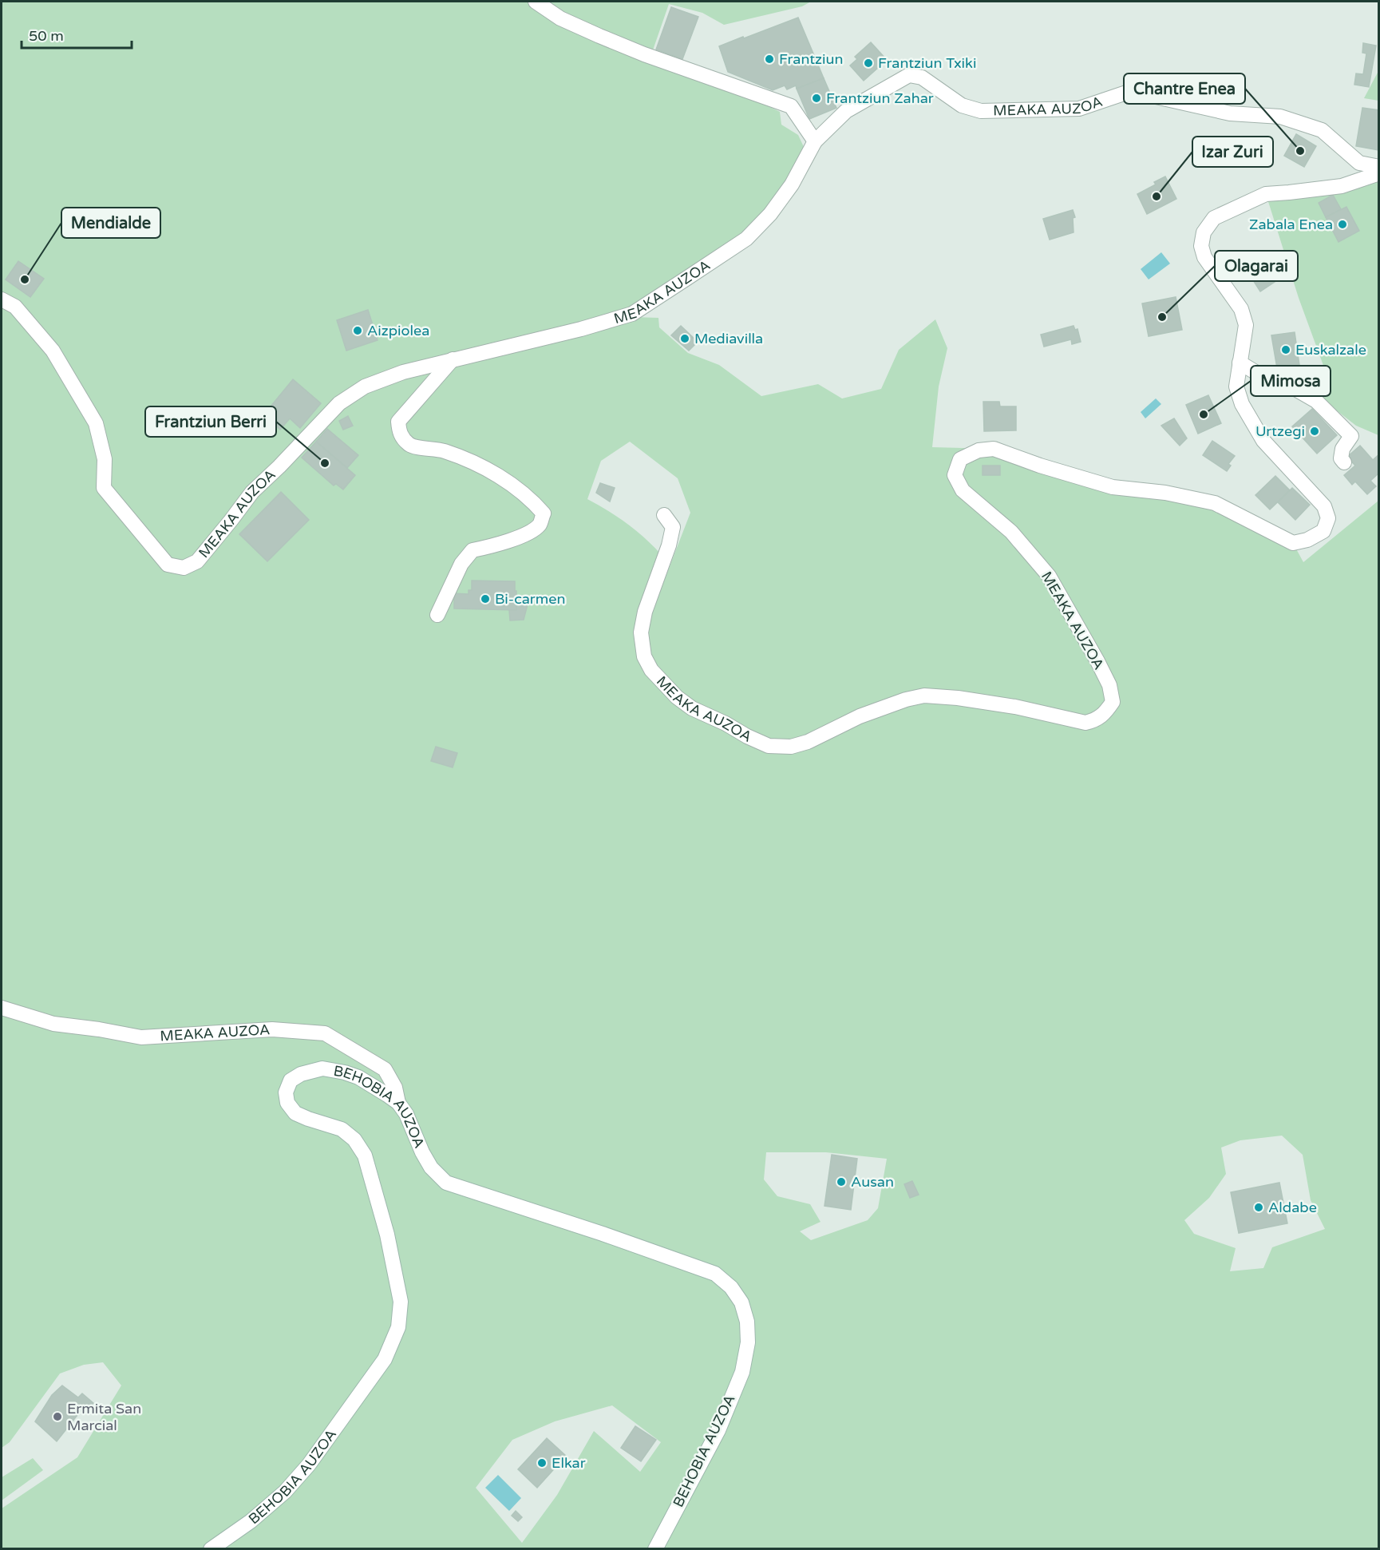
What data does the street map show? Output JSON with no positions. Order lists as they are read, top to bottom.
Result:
{
  "streets": {
    "street": ["MEAKA AUZOA", "BEHOBIA AUZOA"]
  },
  "crossings": [
    ["MEAKA AUZOA", "BEHOBIA AUZOA"]
  ],
  "places": [
    "Frantziun",
    "Frantziun Txiki",
    "Frantziun Zahar",
    "Chantre Enea",
    "Izar Zuri",
    "Zabala Enea",
    "Mendialde",
    "Olagarai",
    "Aizpiolea",
    "Mediavilla",
    "Euskalzale",
    "Mimosa",
    "Urtzegi",
    "Frantziun Berri",
    "Bi-carmen",
    "Ausan",
    "Aldabe",
    "Ermita San Marcial",
    "Elkar"
  ],
  "scale_bar": "50 m"
}
